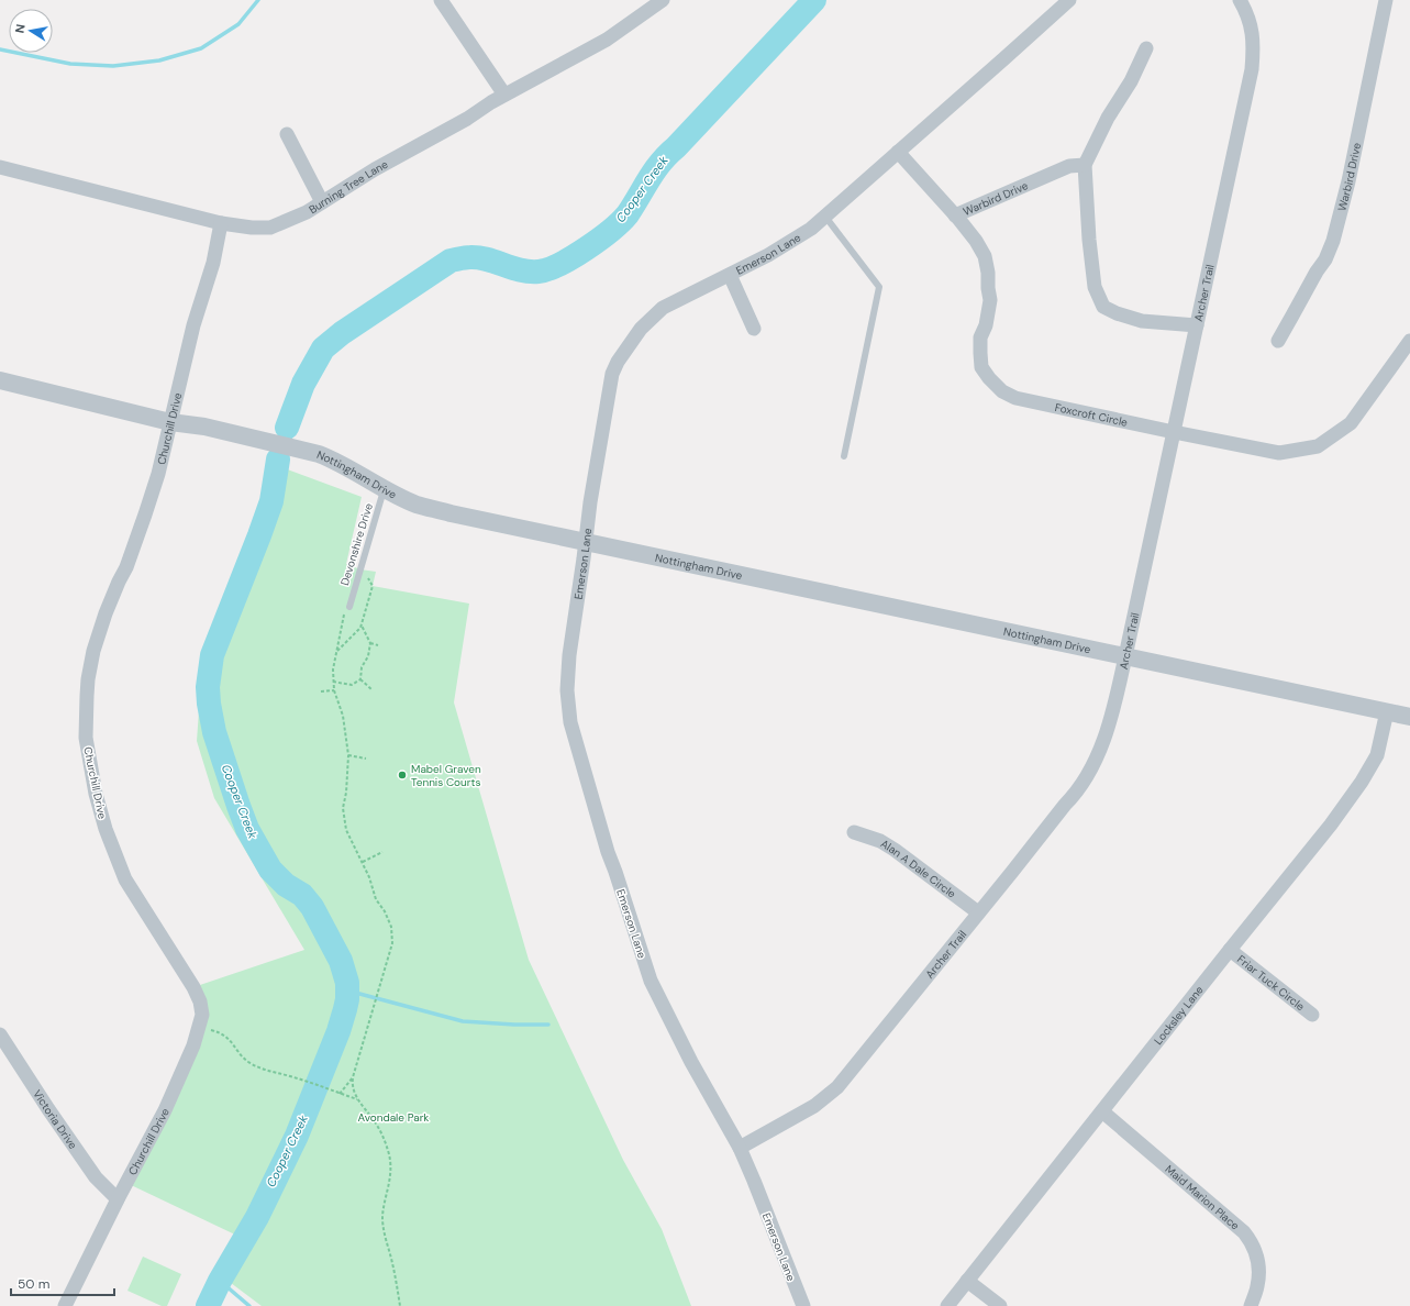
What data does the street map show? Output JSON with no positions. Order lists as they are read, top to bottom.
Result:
{
  "streets": {
    "street": [
      "Warbird Drive",
      "Burning Tree Lane",
      "Emerson Lane",
      "Archer Trail",
      "Foxcroft Circle",
      "Churchill Drive",
      "Nottingham Drive",
      "Alan A Dale Circle",
      "Friar Tuck Circle",
      "Locksley Lane",
      "Victoria Drive",
      "Maid Marion Place"
    ],
    "lane": ["Devonshire Drive"]
  },
  "crossings": [
    ["Warbird Drive", "Foxcroft Circle"],
    ["Burning Tree Lane", "Churchill Drive"],
    ["Emerson Lane", "Archer Trail"],
    ["Emerson Lane", "Foxcroft Circle"],
    ["Emerson Lane", "Nottingham Drive"],
    ["Archer Trail", "Foxcroft Circle"],
    ["Archer Trail", "Nottingham Drive"],
    ["Archer Trail", "Alan A Dale Circle"],
    ["Churchill Drive", "Nottingham Drive"],
    ["Churchill Drive", "Victoria Drive"],
    ["Nottingham Drive", "Devonshire Drive"],
    ["Nottingham Drive", "Locksley Lane"],
    ["Friar Tuck Circle", "Locksley Lane"],
    ["Locksley Lane", "Maid Marion Place"]
  ],
  "water": ["Cooper Creek"],
  "parks": ["Avondale Park"],
  "places": ["Mabel Graven Tennis Courts"],
  "scale_bar": "50 m",
  "north": "left"
}
